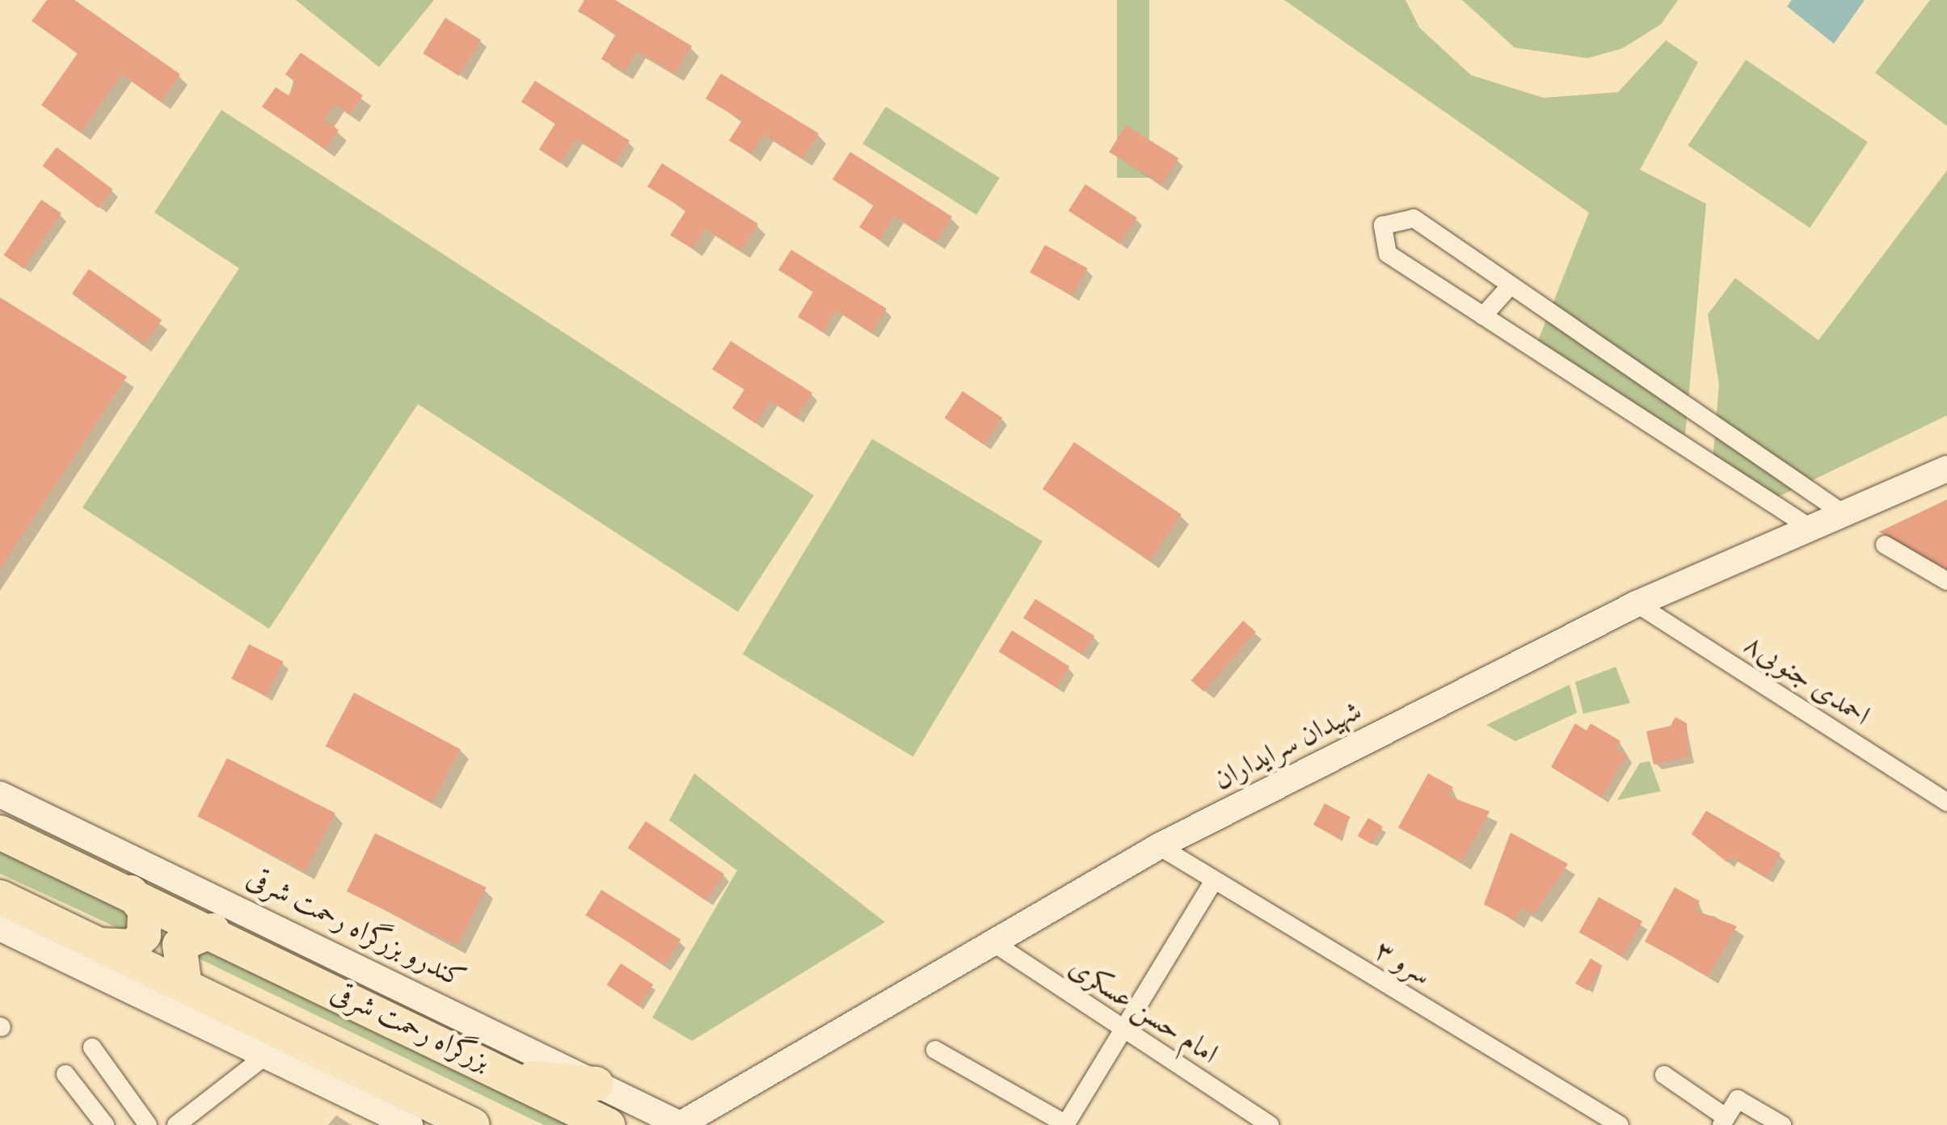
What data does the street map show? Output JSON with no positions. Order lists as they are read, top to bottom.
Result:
{
  "streets": {
    "highway": ["بزرگراه رحمت شرقی"],
    "street": [
      "احمدی جنوبی۸",
      "شهیدان سرایداران",
      "کندرو بزرگراه رحمت شرقی",
      "سرو ۳",
      "امام حسن عسکری"
    ]
  },
  "crossings": [
    ["احمدی جنوبی۸", "شهیدان سرایداران"],
    ["شهیدان سرایداران", "کندرو بزرگراه رحمت شرقی"],
    ["شهیدان سرایداران", "سرو ۳"],
    ["شهیدان سرایداران", "امام حسن عسکری"]
  ]
}
